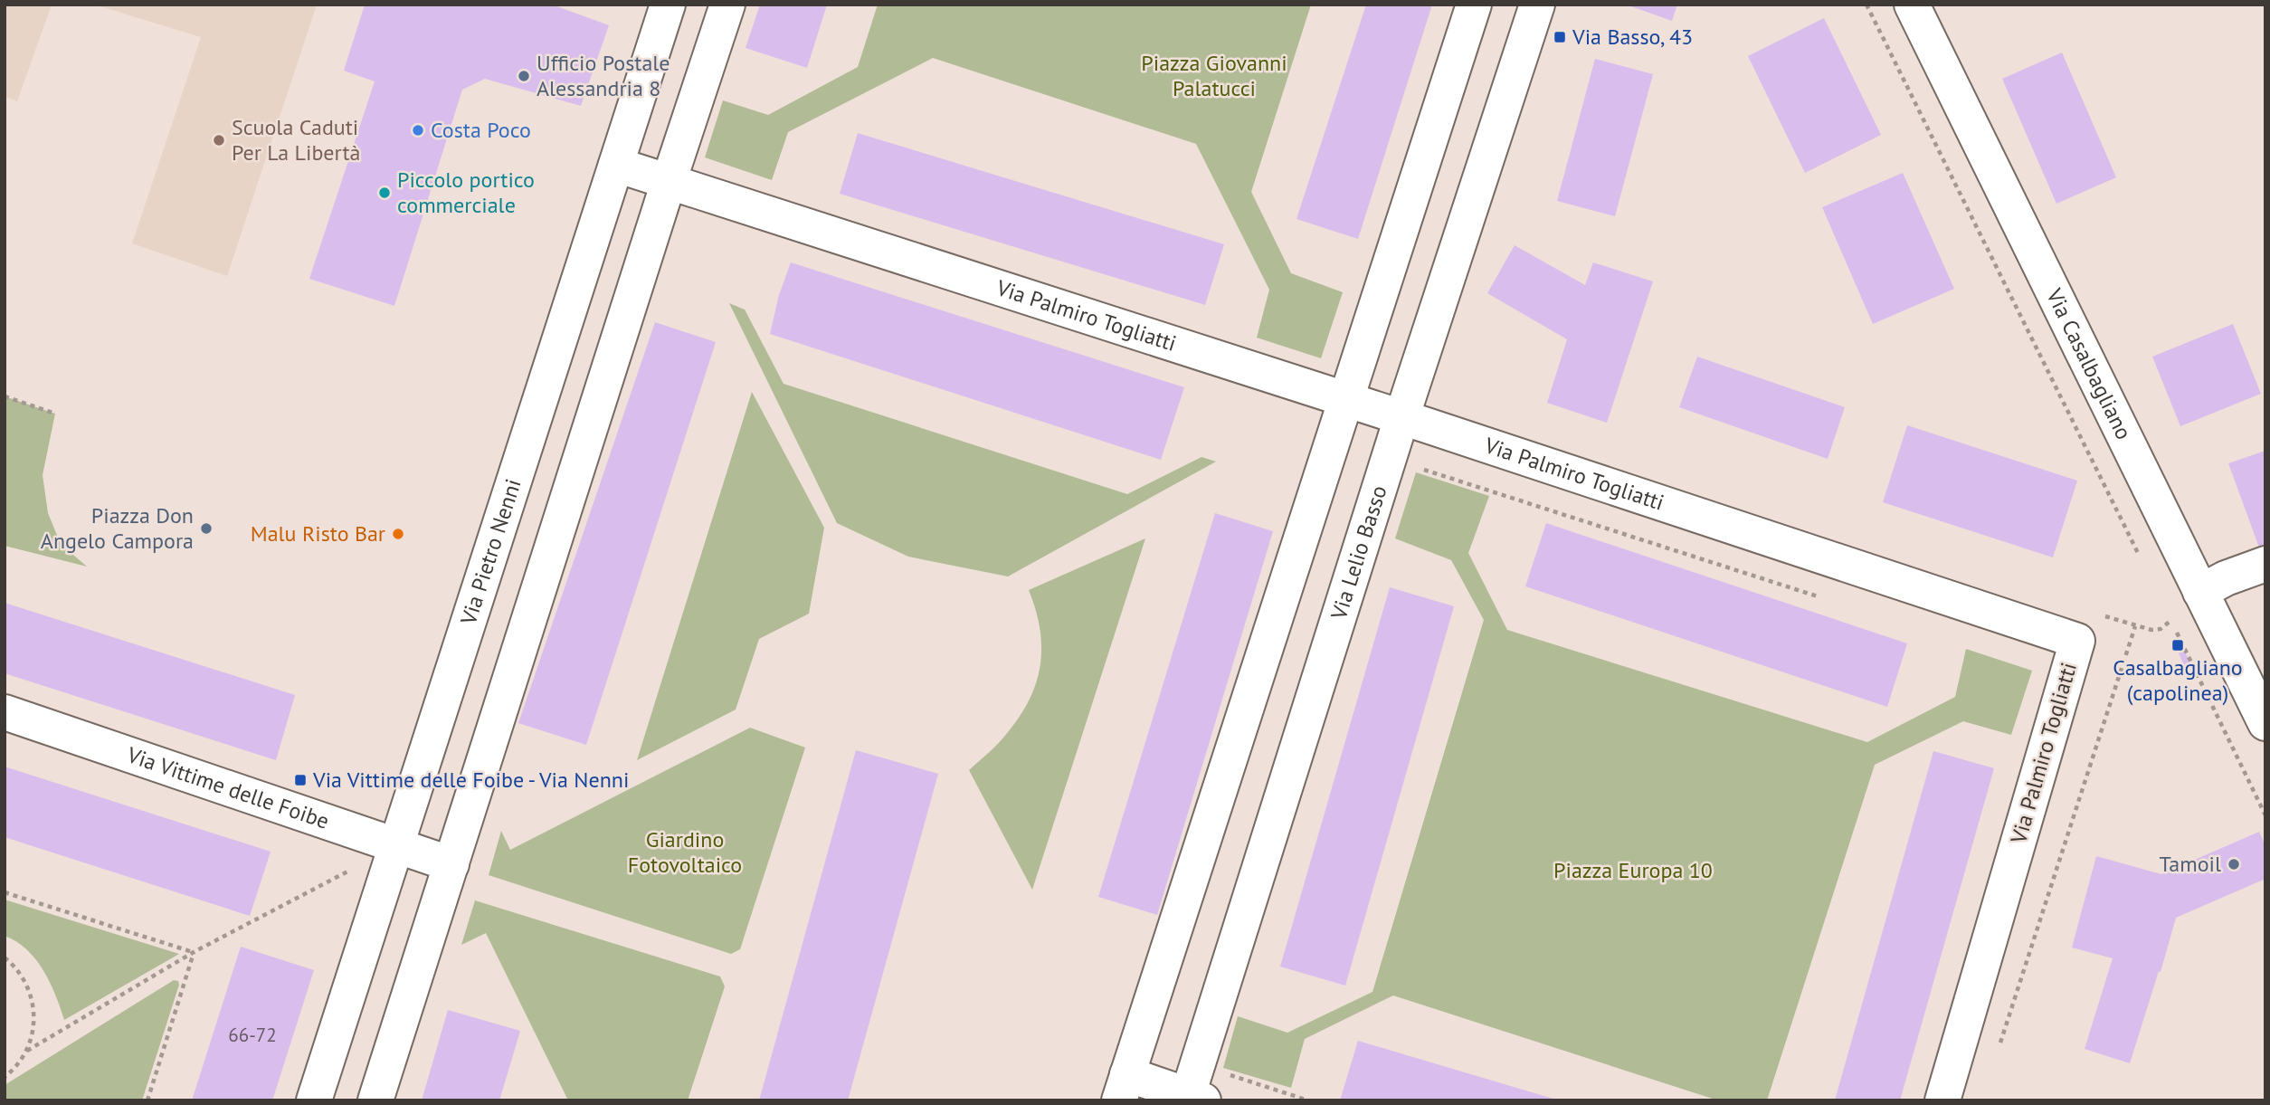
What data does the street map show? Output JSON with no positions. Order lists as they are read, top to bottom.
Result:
{
  "streets": {
    "street": [
      "Via Palmiro Togliatti",
      "Via Casalbagliano",
      "Via Lelio Basso",
      "Via Pietro Nenni",
      "Via Vittime delle Foibe"
    ]
  },
  "crossings": [
    ["Via Palmiro Togliatti", "Via Lelio Basso"],
    ["Via Palmiro Togliatti", "Via Pietro Nenni"],
    ["Via Pietro Nenni", "Via Vittime delle Foibe"]
  ],
  "parks": ["Piazza Giovanni Palatucci", "Giardino Fotovoltaico", "Piazza Europa 10"],
  "places": {
    "transit": ["Via Basso, 43", "Casalbagliano (capolinea)", "Via Vittime delle Foibe - Via Nenni"],
    "other": [
      "Ufficio Postale Alessandria 8",
      "Costa Poco",
      "Scuola Caduti Per La Libertà",
      "Piccolo portico commerciale",
      "Piazza Don Angelo Campora",
      "Malu Risto Bar",
      "Tamoil"
    ]
  },
  "house_numbers": ["66-72"]
}
